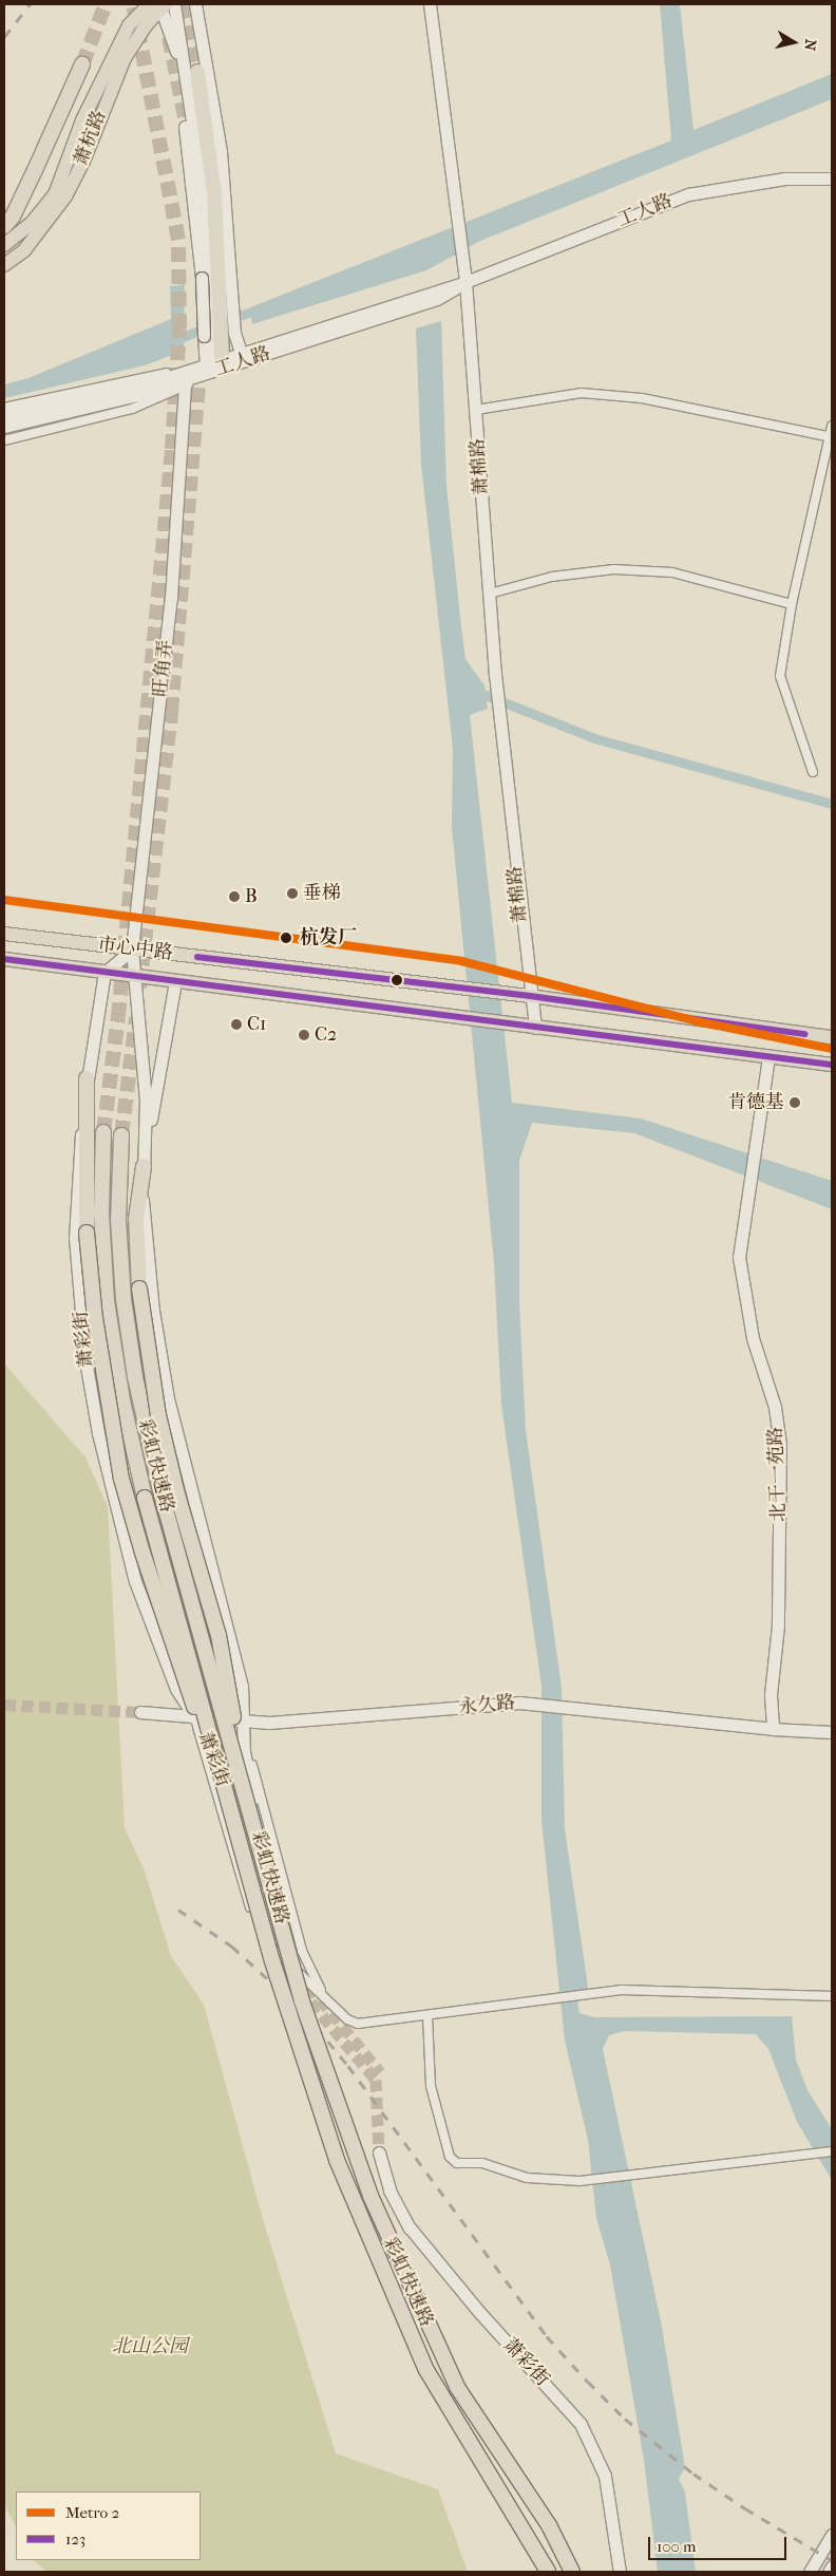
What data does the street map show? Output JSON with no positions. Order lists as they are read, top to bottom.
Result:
{
  "streets": {
    "highway": ["彩虹快速路"],
    "main road": [
      "萧杭路",
      "工人路",
      "萧棉路",
      "旺角弄",
      "市心中路",
      "萧彩街",
      "北干一苑路",
      "永久路"
    ]
  },
  "crossings": [
    ["工人路", "萧棉路"],
    ["萧棉路", "市心中路"],
    ["旺角弄", "市心中路"],
    ["旺角弄", "萧彩街"],
    ["市心中路", "萧彩街"],
    ["市心中路", "北干一苑路"],
    ["萧彩街", "永久路"],
    ["北干一苑路", "永久路"]
  ],
  "parks": ["北山公园"],
  "places": [
    "垂梯",
    "B",
    "杭发厂",
    "C1",
    "C2",
    "肯德基"
  ],
  "lines": ["metro line 2", "transit line 123"],
  "legend": ["Metro 2", "123"],
  "scale_bar": "100 m",
  "north": "right"
}
